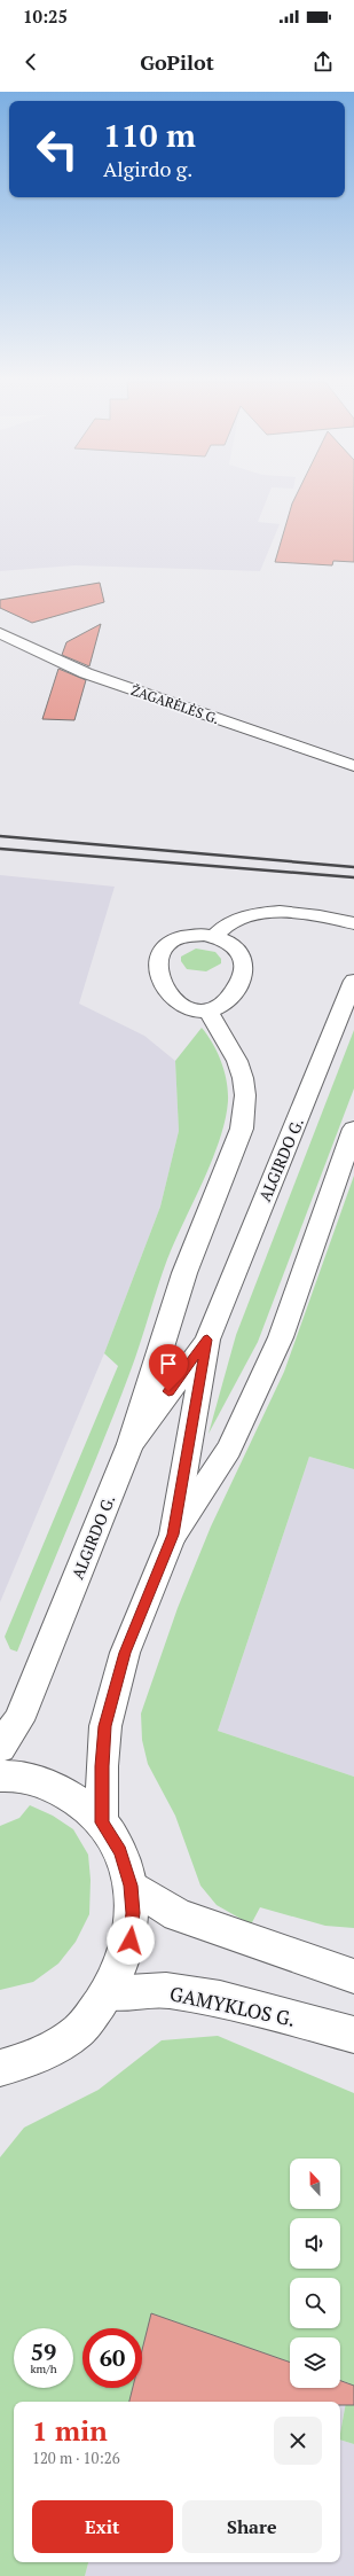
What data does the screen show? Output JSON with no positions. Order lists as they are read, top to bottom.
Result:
{
  "streets": {
    "street": ["ŽAGARĖLĖS G.", "ALGIRDO G.", "GAMYKLOS G."]
  },
  "north": "top",
  "page": {
    "status": "10:25",
    "header": "GoPilot",
    "turn": ["110 m", "Algirdo g."],
    "speed": "59 km/h",
    "limit": "60",
    "heading": ["1 min", "120 m · 10:26"],
    "buttons": ["Exit", "Share"]
  }
}
